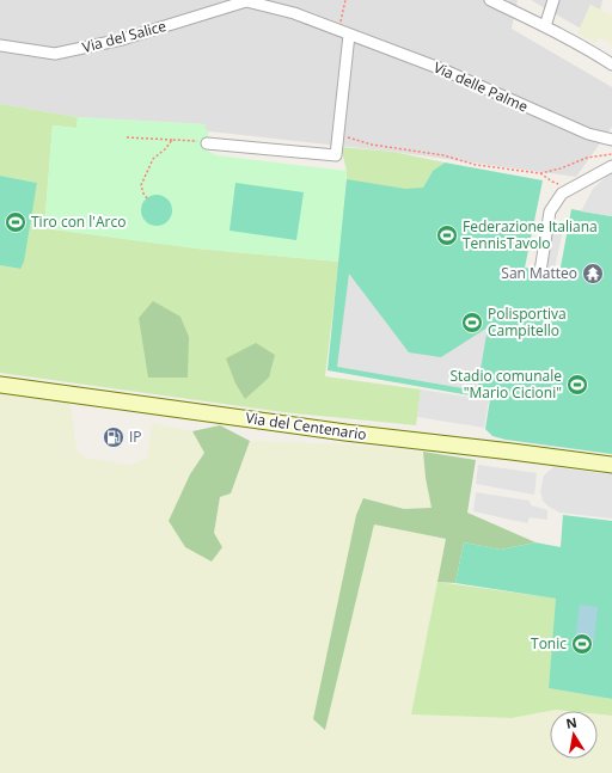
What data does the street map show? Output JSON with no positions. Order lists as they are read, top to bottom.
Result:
{
  "streets": {
    "street": ["Via del Salice", "Via delle Palme", "Via del Centenario"]
  },
  "crossings": [
    ["Via del Salice", "Via delle Palme"]
  ],
  "places": {
    "sports": [
      "Tiro con l'Arco",
      "Federazione Italiana TennisTavolo",
      "Polisportiva Campitello",
      "Stadio comunale \"Mario Cicioni\"",
      "Tonic"
    ],
    "temple": ["San Matteo"],
    "fuel station": ["IP"]
  },
  "north": "top"
}
